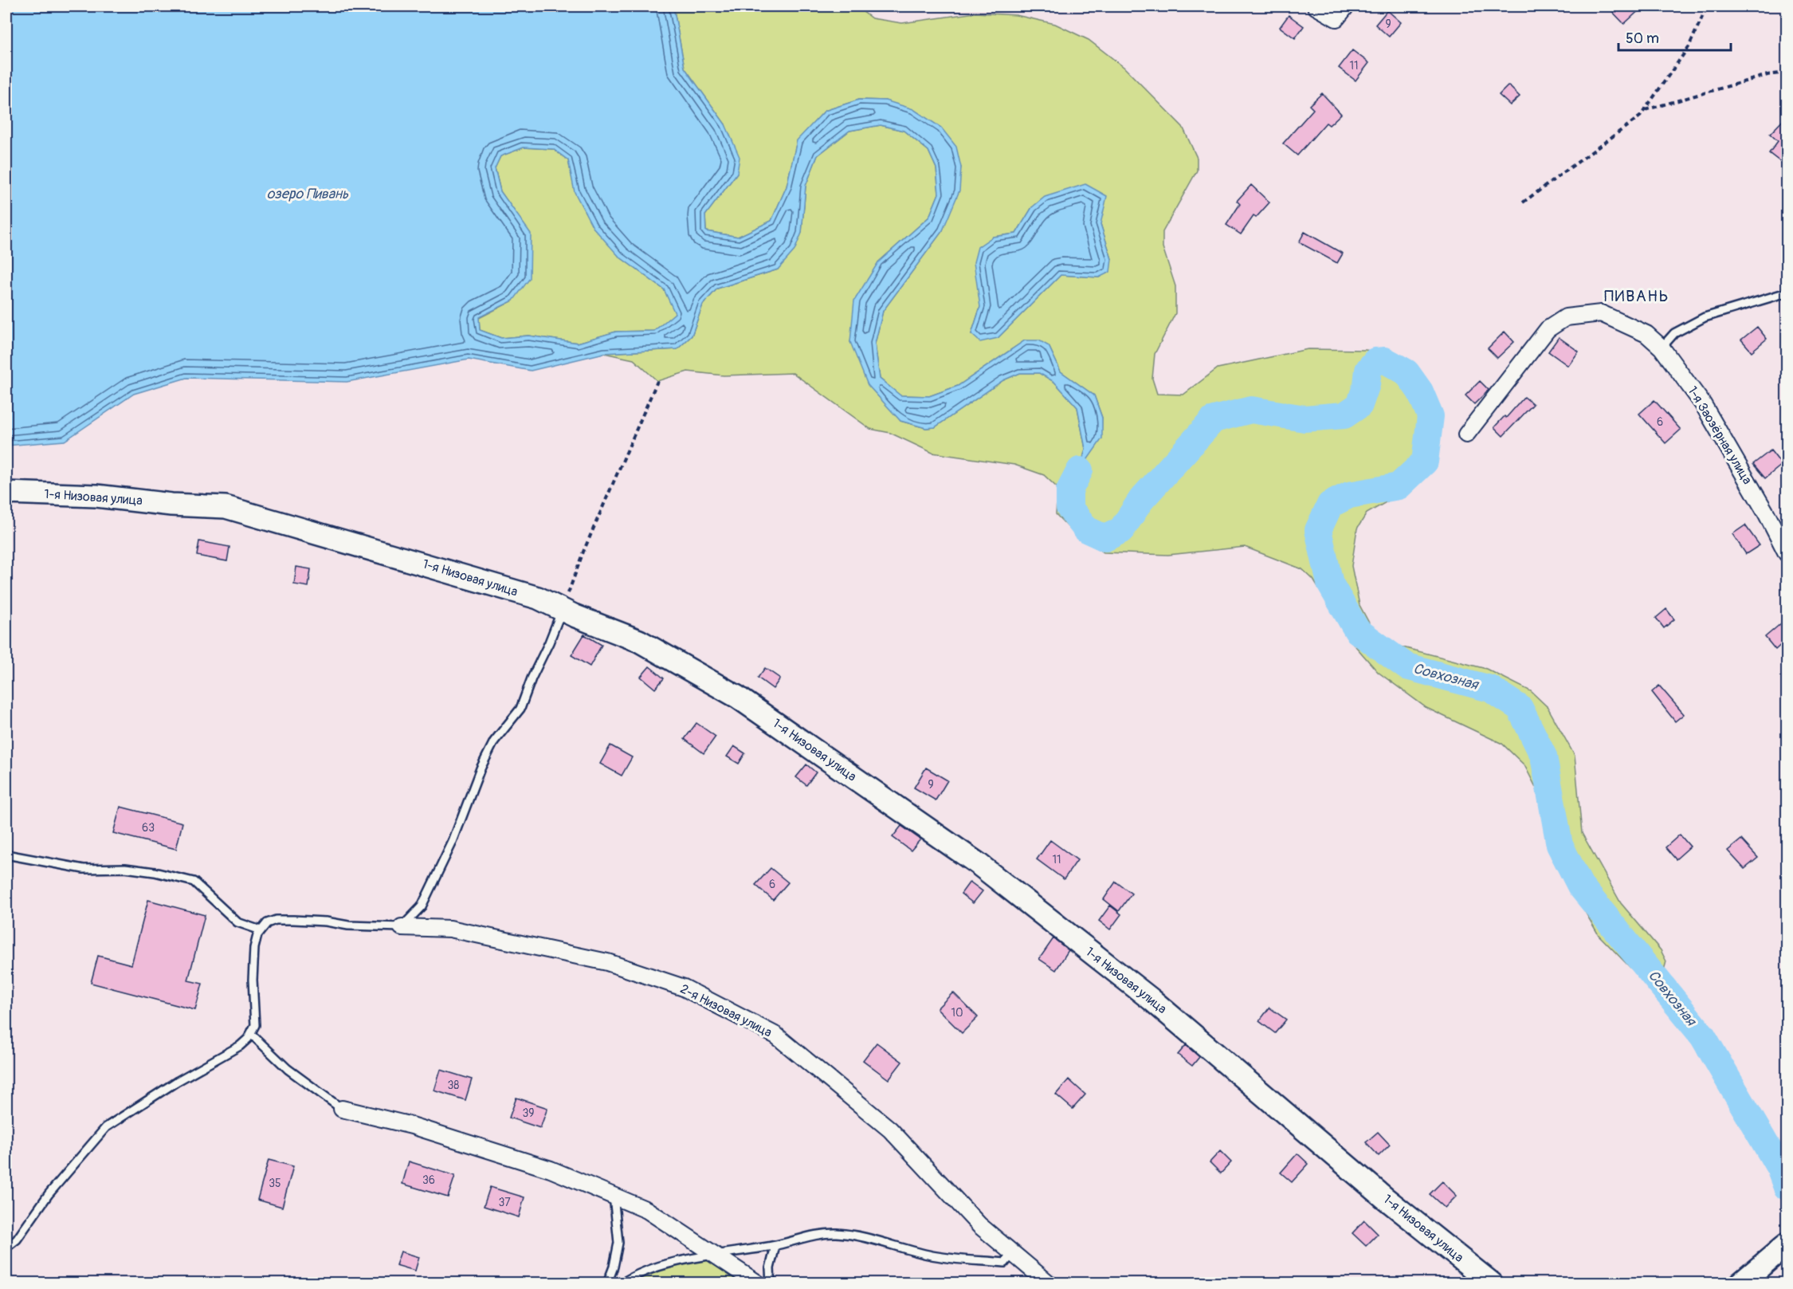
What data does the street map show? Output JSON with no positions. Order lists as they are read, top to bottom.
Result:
{
  "streets": {
    "street": ["1-я Заозёрная улица", "1-я Низовая улица", "2-я Низовая улица"]
  },
  "districts": ["ПИВАНЬ"],
  "water": ["озеро Пивань", "Совхозная"],
  "house_numbers": [
    "9",
    "11",
    "6",
    "9",
    "63",
    "11",
    "6",
    "10",
    "38",
    "39",
    "36",
    "35",
    "37"
  ],
  "scale_bar": "50 m"
}
